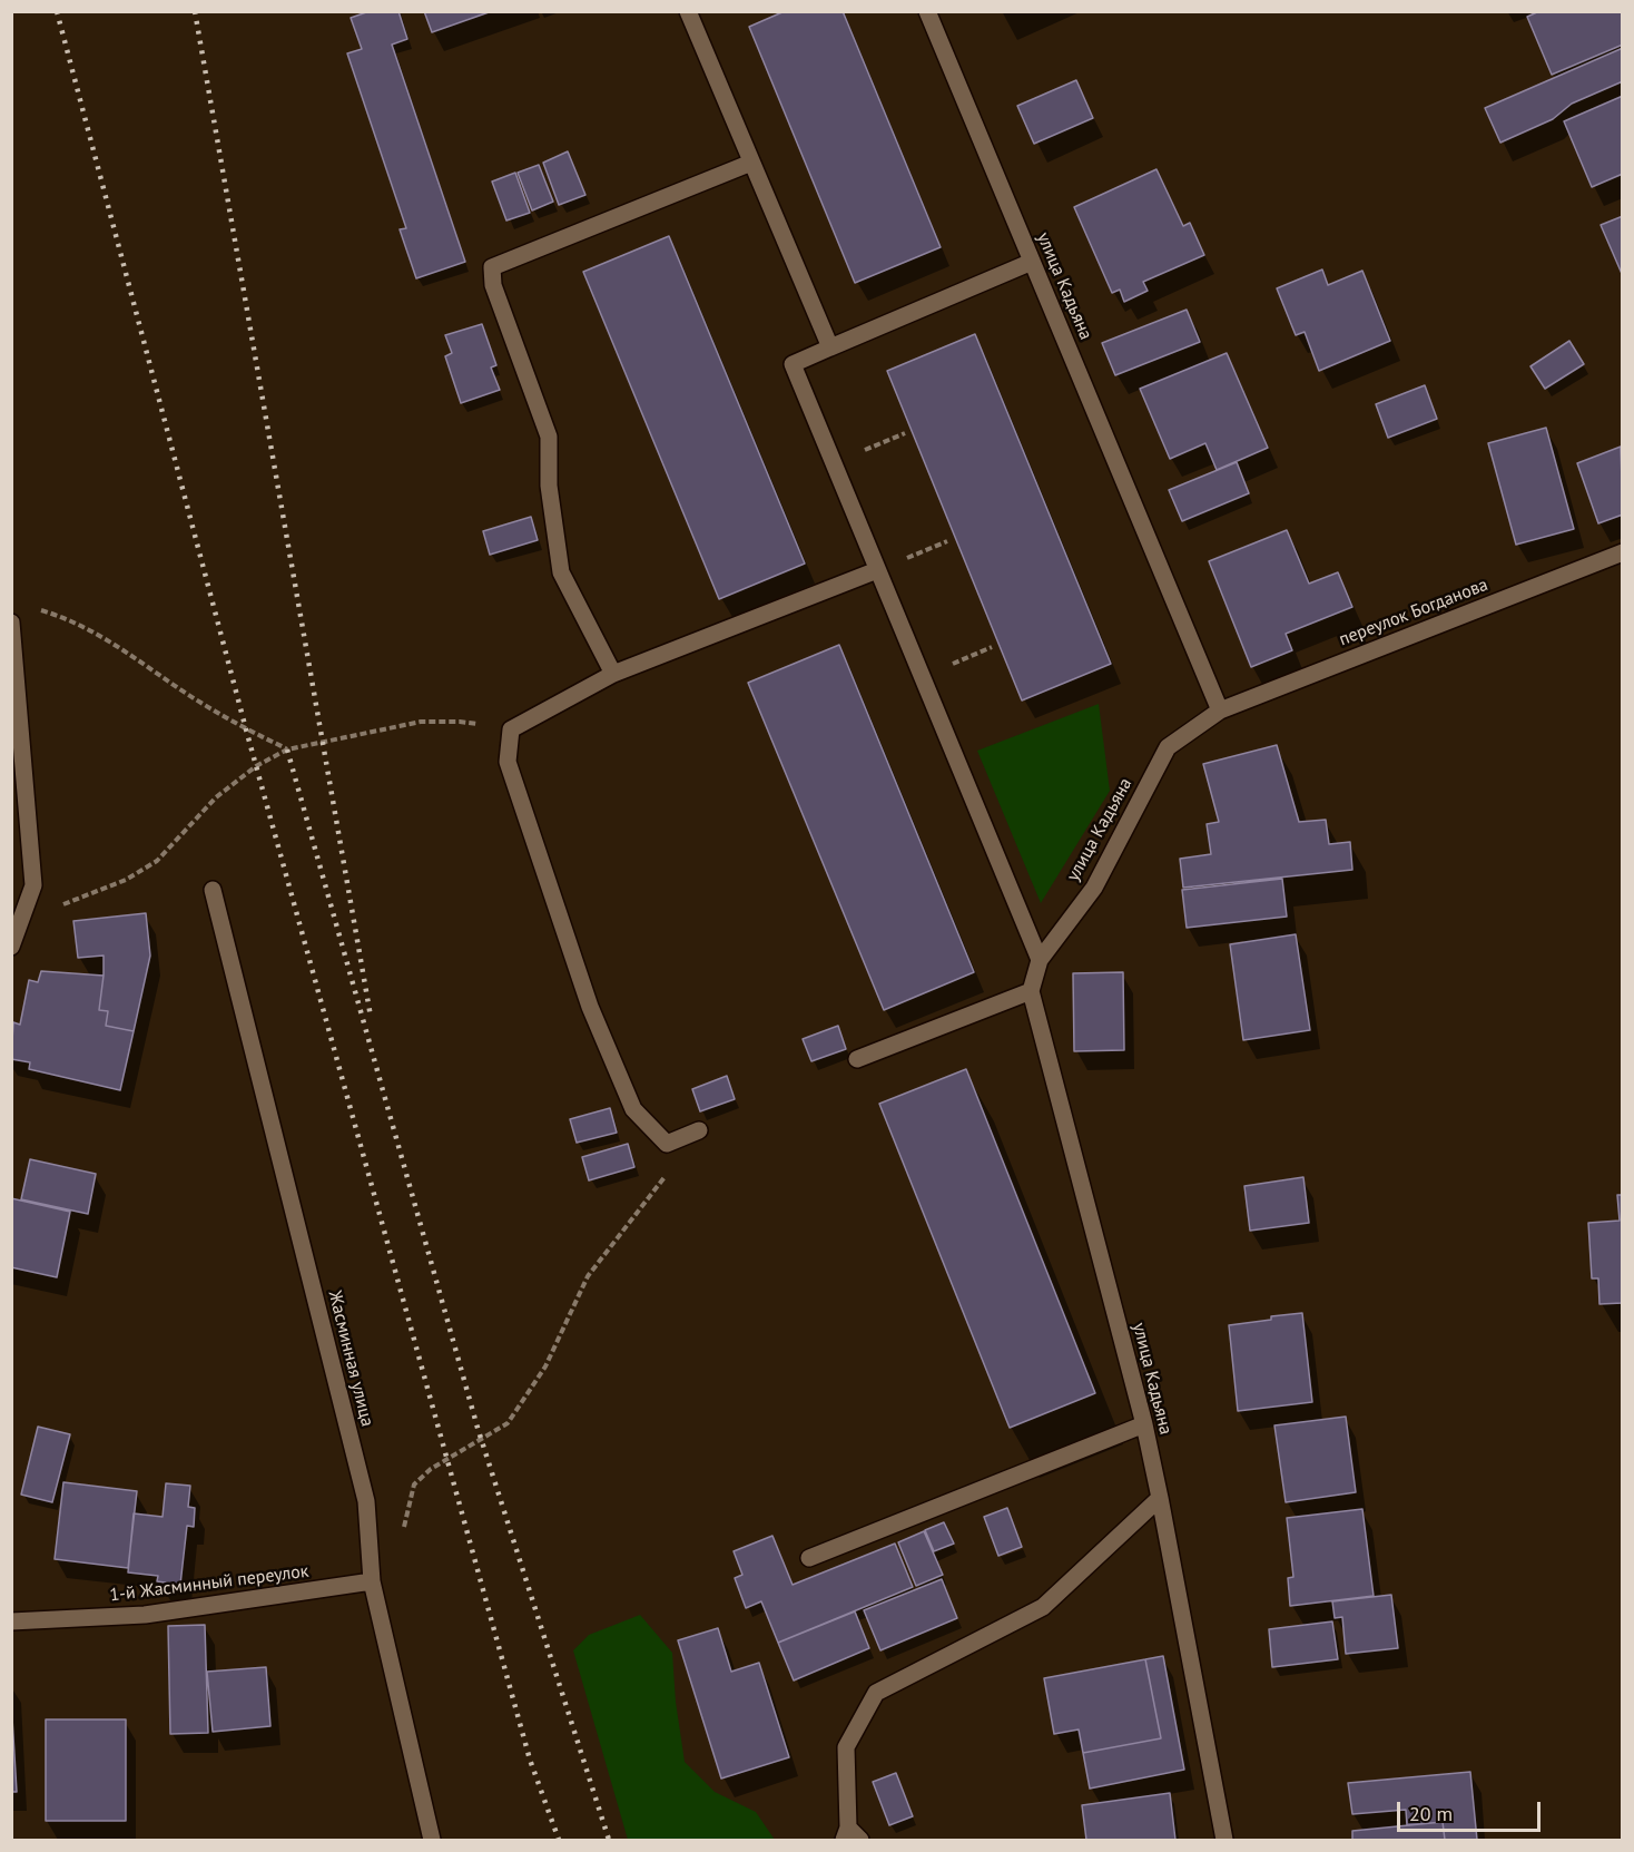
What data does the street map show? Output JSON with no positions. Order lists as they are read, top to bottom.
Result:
{
  "streets": {
    "street": [
      "улица Кадьяна",
      "переулок Богданова",
      "Жасминная улица",
      "1-й Жасминный переулок"
    ]
  },
  "crossings": [
    ["улица Кадьяна", "переулок Богданова"],
    ["Жасминная улица", "1-й Жасминный переулок"]
  ],
  "scale_bar": "20 m"
}
